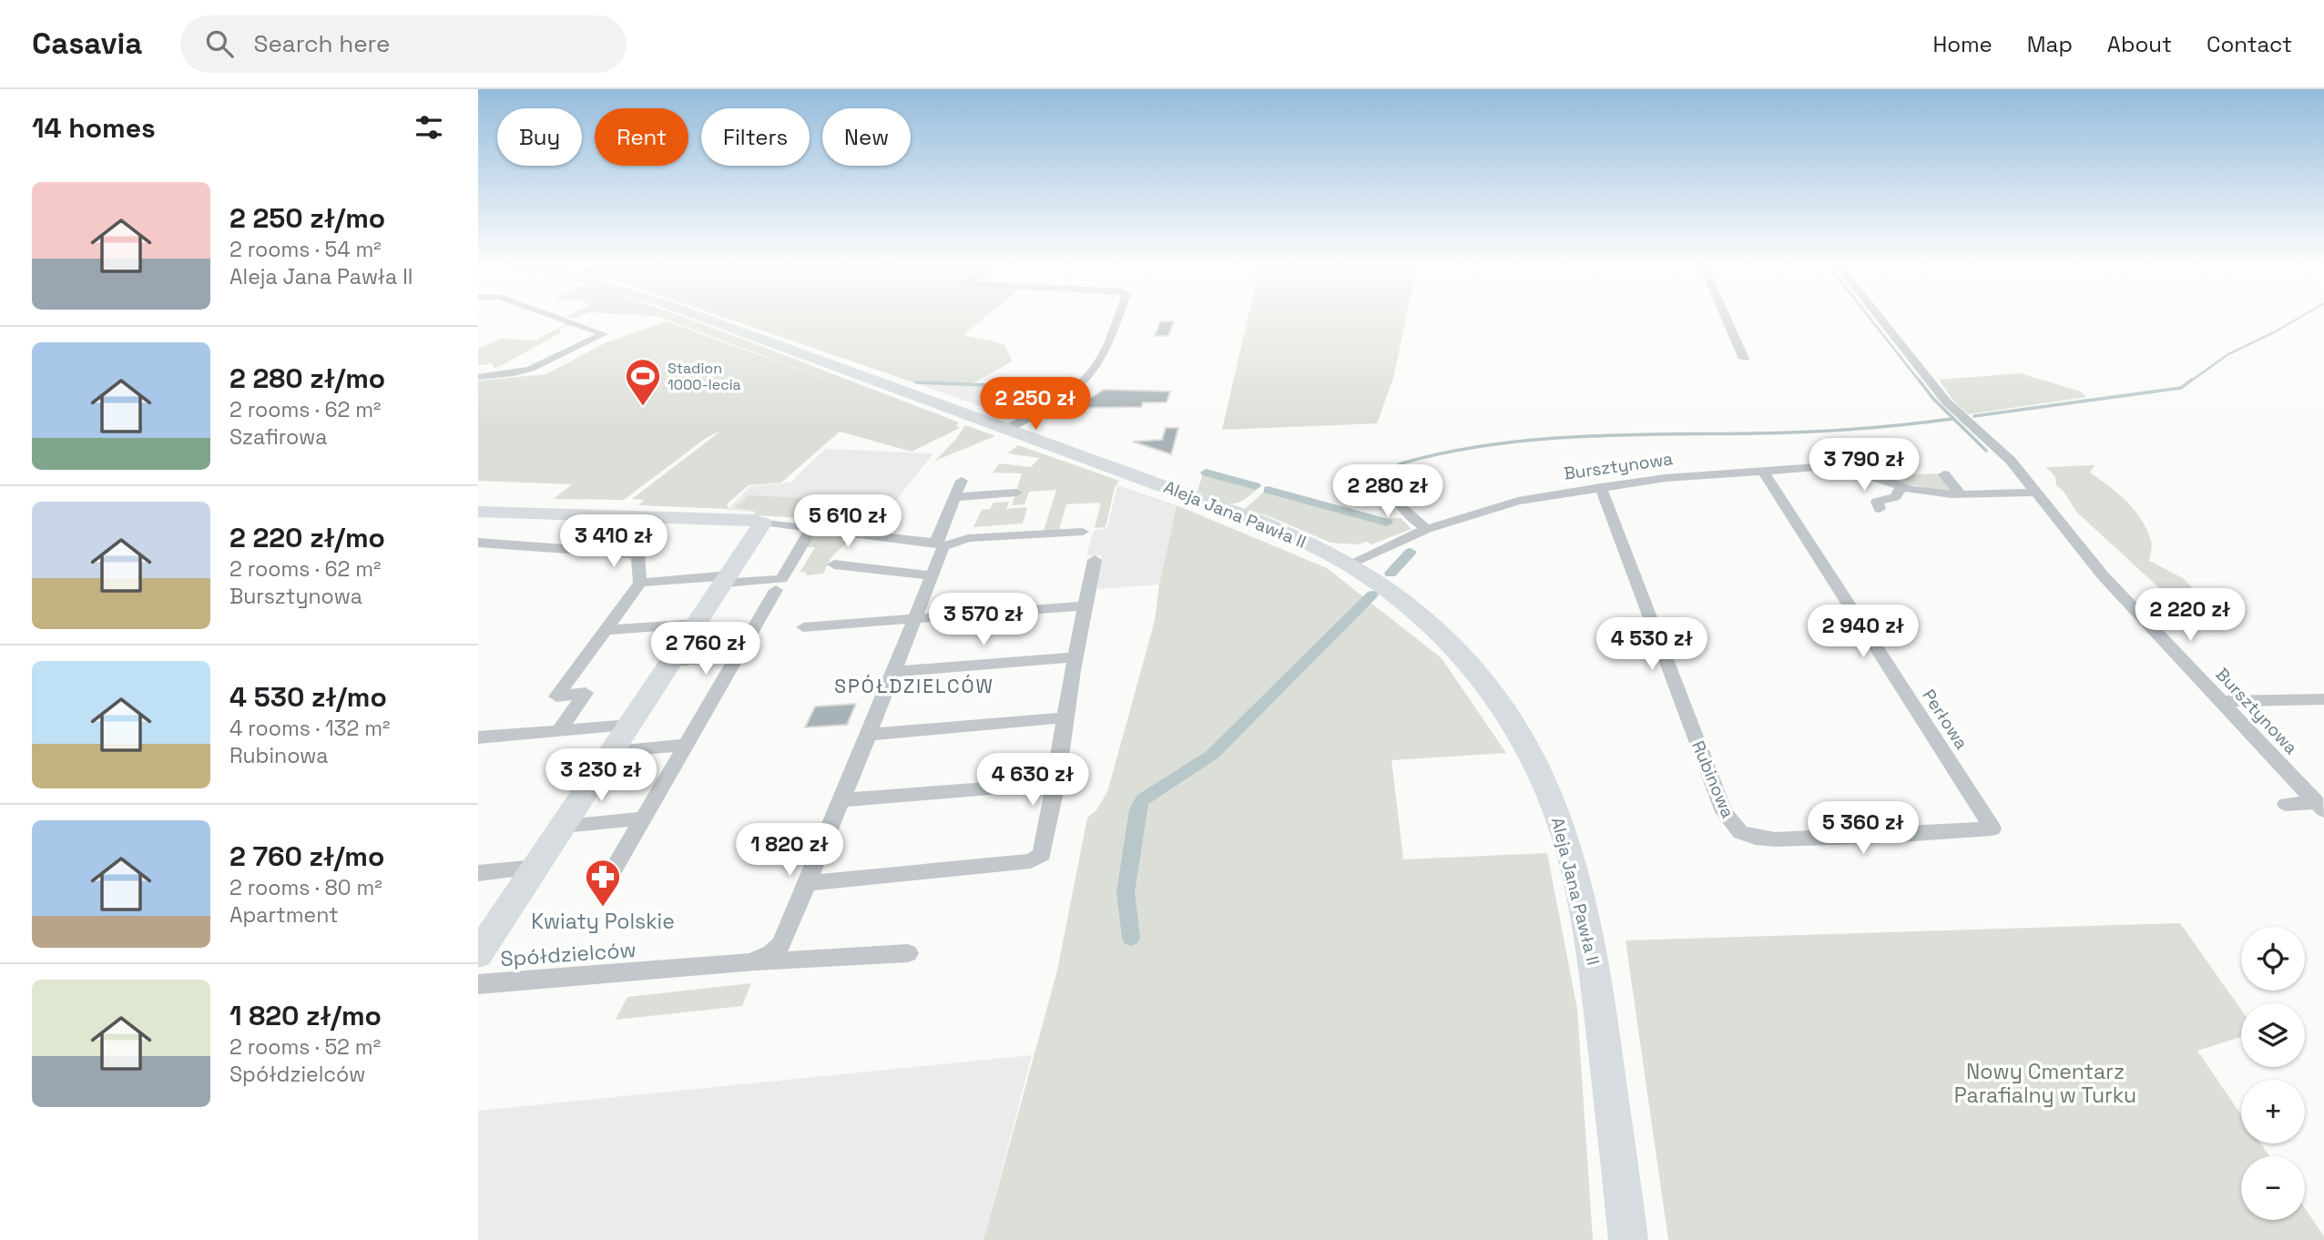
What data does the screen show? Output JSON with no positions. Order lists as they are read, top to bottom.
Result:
{
  "streets": {
    "main road": ["Aleja Jana Pawła II"],
    "street": [
      "Bursztynowa",
      "Perłowa",
      "Rubinowa",
      "Spółdzielców"
    ]
  },
  "crossings": [
    ["Bursztynowa", "Aleja Jana Pawła II"],
    ["Bursztynowa", "Perłowa"],
    ["Bursztynowa", "Rubinowa"],
    ["Perłowa", "Rubinowa"]
  ],
  "districts": ["SPÓŁDZIELCÓW"],
  "parks": ["Nowy Cmentarz Parafialny w Turku"],
  "places": {
    "sports": ["Stadion 1000-lecia"],
    "pharmacy": ["Kwiaty Polskie"]
  },
  "page": {
    "header": "Casavia",
    "search": "Search here",
    "nav": [
      "Home",
      "Map",
      "About",
      "Contact"
    ],
    "heading": "14 homes",
    "chip": [
      "Buy",
      "Rent",
      "Filters",
      "New"
    ],
    "list": [
      {
        "name": "2 250 zł/mo",
        "note": "2 rooms · 54 m² · Aleja Jana Pawła II"
      },
      {
        "name": "2 280 zł/mo",
        "note": "2 rooms · 62 m² · Szafirowa"
      },
      {
        "name": "2 220 zł/mo",
        "note": "2 rooms · 62 m² · Bursztynowa"
      },
      {
        "name": "4 530 zł/mo",
        "note": "4 rooms · 132 m² · Rubinowa"
      },
      {
        "name": "2 760 zł/mo",
        "note": "2 rooms · 80 m² · Apartment"
      },
      {
        "name": "1 820 zł/mo",
        "note": "2 rooms · 52 m² · Spółdzielców"
      }
    ],
    "price": [
      "2 250 zł",
      "3 790 zł",
      "2 280 zł",
      "5 610 zł",
      "3 410 zł",
      "2 220 zł",
      "3 570 zł",
      "2 940 zł",
      "4 530 zł",
      "2 760 zł",
      "3 230 zł",
      "4 630 zł",
      "5 360 zł",
      "1 820 zł"
    ],
    "map_buttons": ["+", "−"]
  }
}
